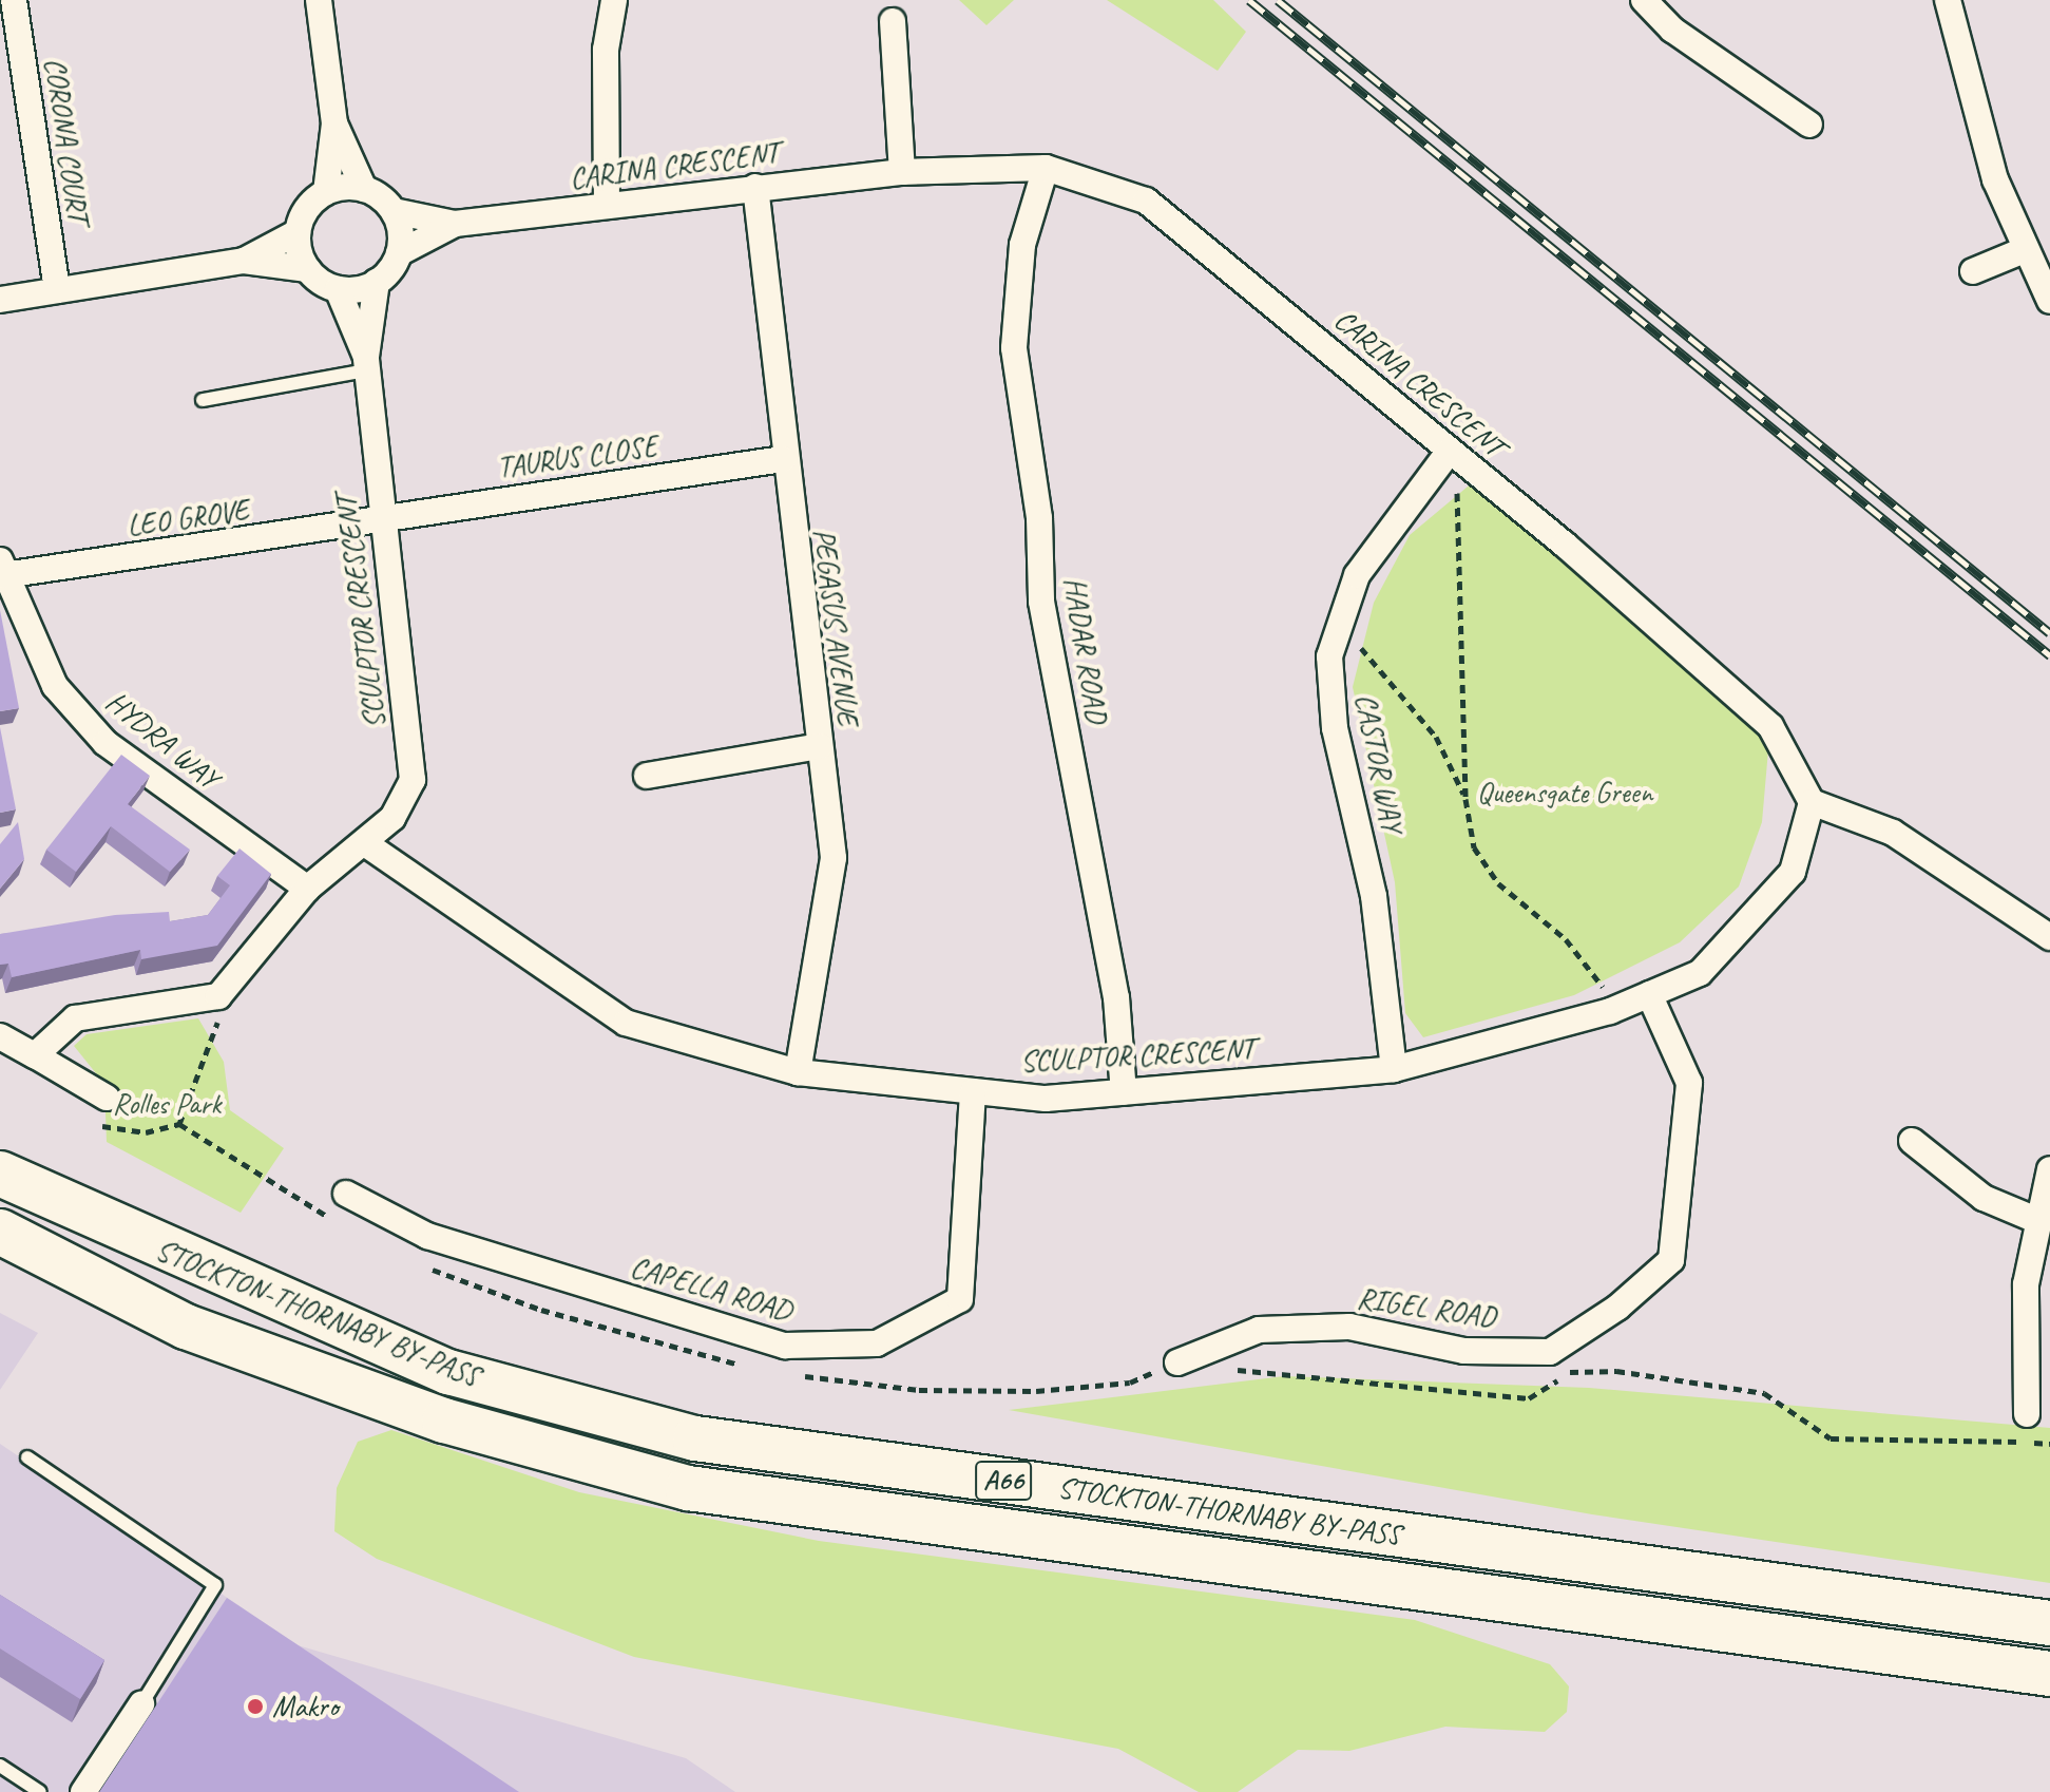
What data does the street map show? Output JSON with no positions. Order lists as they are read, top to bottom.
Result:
{
  "streets": {
    "highway": ["STOCKTON-THORNABY BY-PASS", "A66"],
    "street": [
      "CORONA COURT",
      "CARINA CRESCENT",
      "TAURUS CLOSE",
      "LEO GROVE",
      "SCULPTOR CRESCENT",
      "PEGASUS AVENUE",
      "HADAR ROAD",
      "HYDRA WAY",
      "CASTOR WAY",
      "CAPELLA ROAD",
      "RIGEL ROAD"
    ]
  },
  "crossings": [
    ["CARINA CRESCENT", "SCULPTOR CRESCENT"],
    ["CARINA CRESCENT", "PEGASUS AVENUE"],
    ["CARINA CRESCENT", "HADAR ROAD"],
    ["CARINA CRESCENT", "CASTOR WAY"],
    ["TAURUS CLOSE", "LEO GROVE"],
    ["TAURUS CLOSE", "SCULPTOR CRESCENT"],
    ["TAURUS CLOSE", "PEGASUS AVENUE"],
    ["LEO GROVE", "SCULPTOR CRESCENT"],
    ["LEO GROVE", "HYDRA WAY"],
    ["SCULPTOR CRESCENT", "PEGASUS AVENUE"],
    ["SCULPTOR CRESCENT", "HADAR ROAD"],
    ["SCULPTOR CRESCENT", "HYDRA WAY"],
    ["SCULPTOR CRESCENT", "CASTOR WAY"],
    ["SCULPTOR CRESCENT", "CAPELLA ROAD"],
    ["SCULPTOR CRESCENT", "RIGEL ROAD"]
  ],
  "parks": ["Queensgate Green", "Rolles Park"],
  "places": ["Makro"]
}
